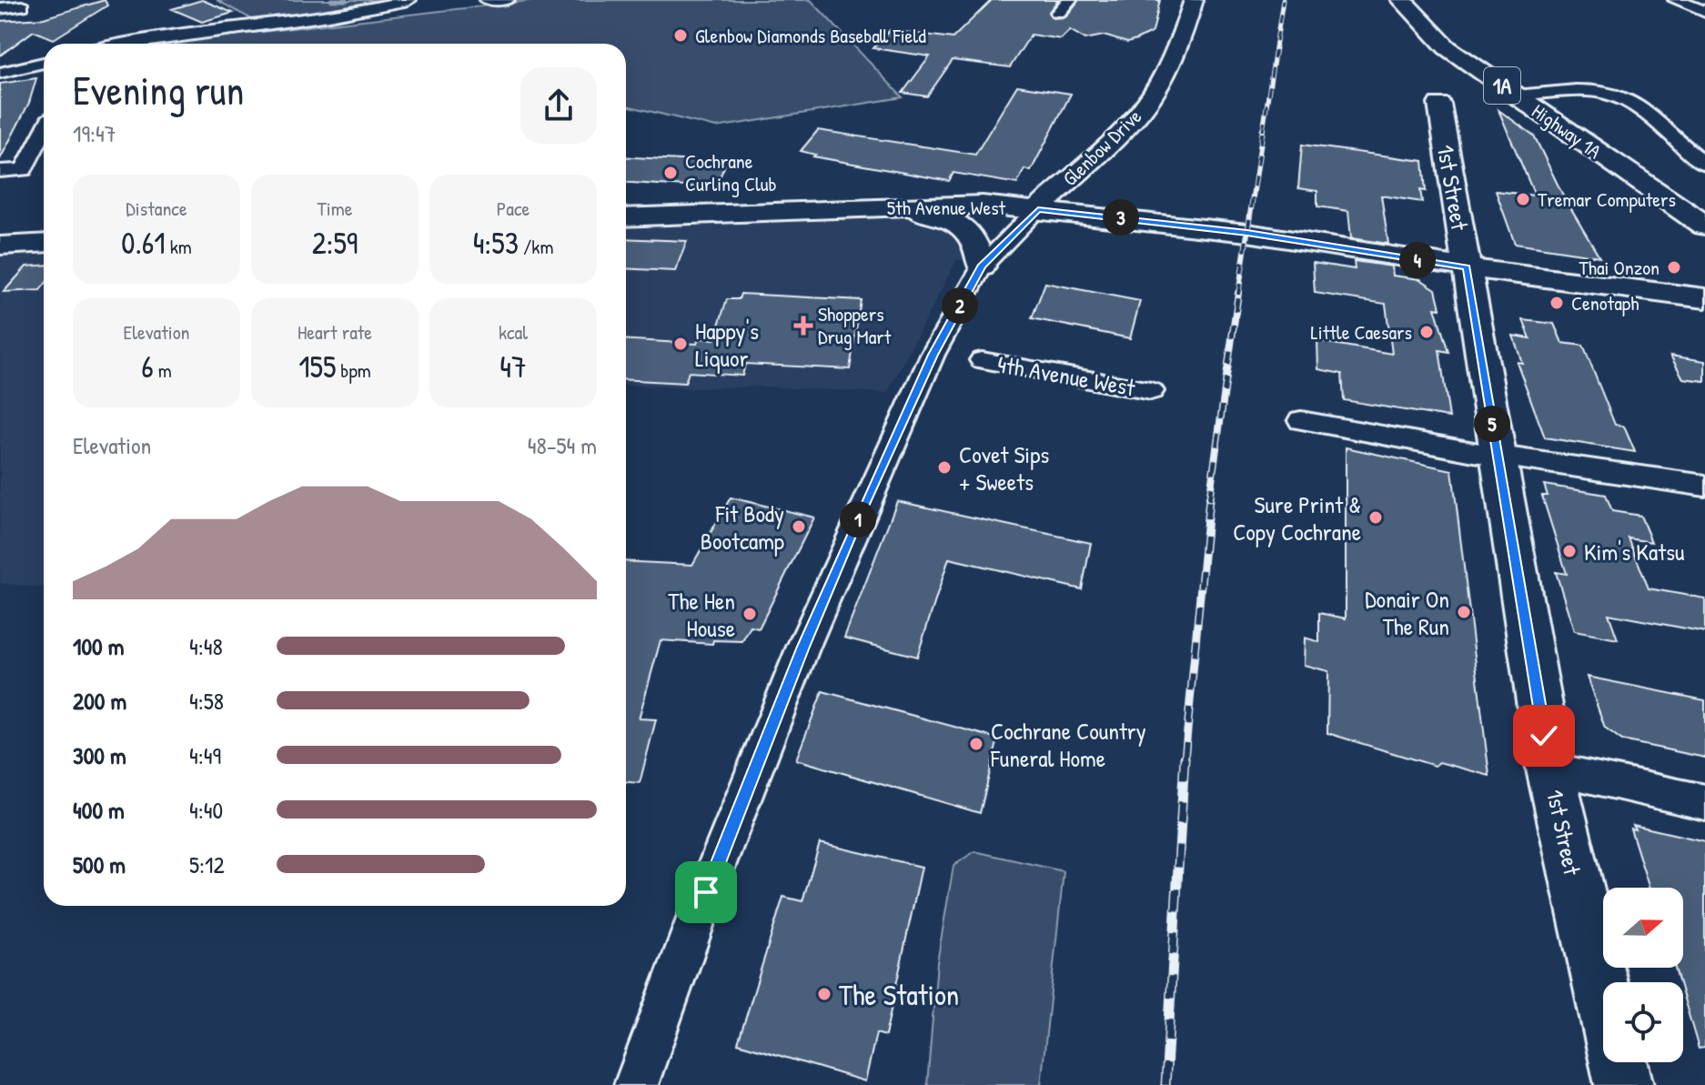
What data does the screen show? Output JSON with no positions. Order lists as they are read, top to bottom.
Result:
{
  "streets": {
    "main road": ["1A", "Highway 1A"],
    "street": [
      "Glenbow Drive",
      "1st Street",
      "5th Avenue West",
      "4th Avenue West"
    ]
  },
  "crossings": [
    ["Glenbow Drive", "5th Avenue West"],
    ["1st Street", "5th Avenue West"]
  ],
  "places": {
    "other": [
      "Glenbow Diamonds Baseball Field",
      "Cochrane Curling Club",
      "Tremar Computers",
      "Thai Onzon",
      "Cenotaph",
      "Little Caesars",
      "Happy's Liquor",
      "Covet Sips + Sweets",
      "Sure Print & Copy Cochrane",
      "Fit Body Bootcamp",
      "Kim's Katsu",
      "Donair On The Run",
      "The Hen House",
      "Cochrane Country Funeral Home",
      "The Station"
    ],
    "health": ["Shoppers Drug Mart"]
  },
  "north": "right",
  "page": {
    "heading": ["Evening run", "19:47"],
    "stats": [
      ["Distance", "0.61 km"],
      ["Time", "2:59"],
      ["Pace", "4:53 /km"],
      ["Elevation", "6 m"],
      ["Heart rate", "155 bpm"],
      ["kcal", "47"]
    ],
    "pins": [
      "3",
      "4",
      "2",
      "5",
      "1"
    ],
    "chart": ["Elevation", "48–54 m"],
    "list": [
      {
        "name": "100 m",
        "note": "4:48"
      },
      {
        "name": "200 m",
        "note": "4:58"
      },
      {
        "name": "300 m",
        "note": "4:49"
      },
      {
        "name": "400 m",
        "note": "4:40"
      },
      {
        "name": "500 m",
        "note": "5:12"
      }
    ]
  }
}
